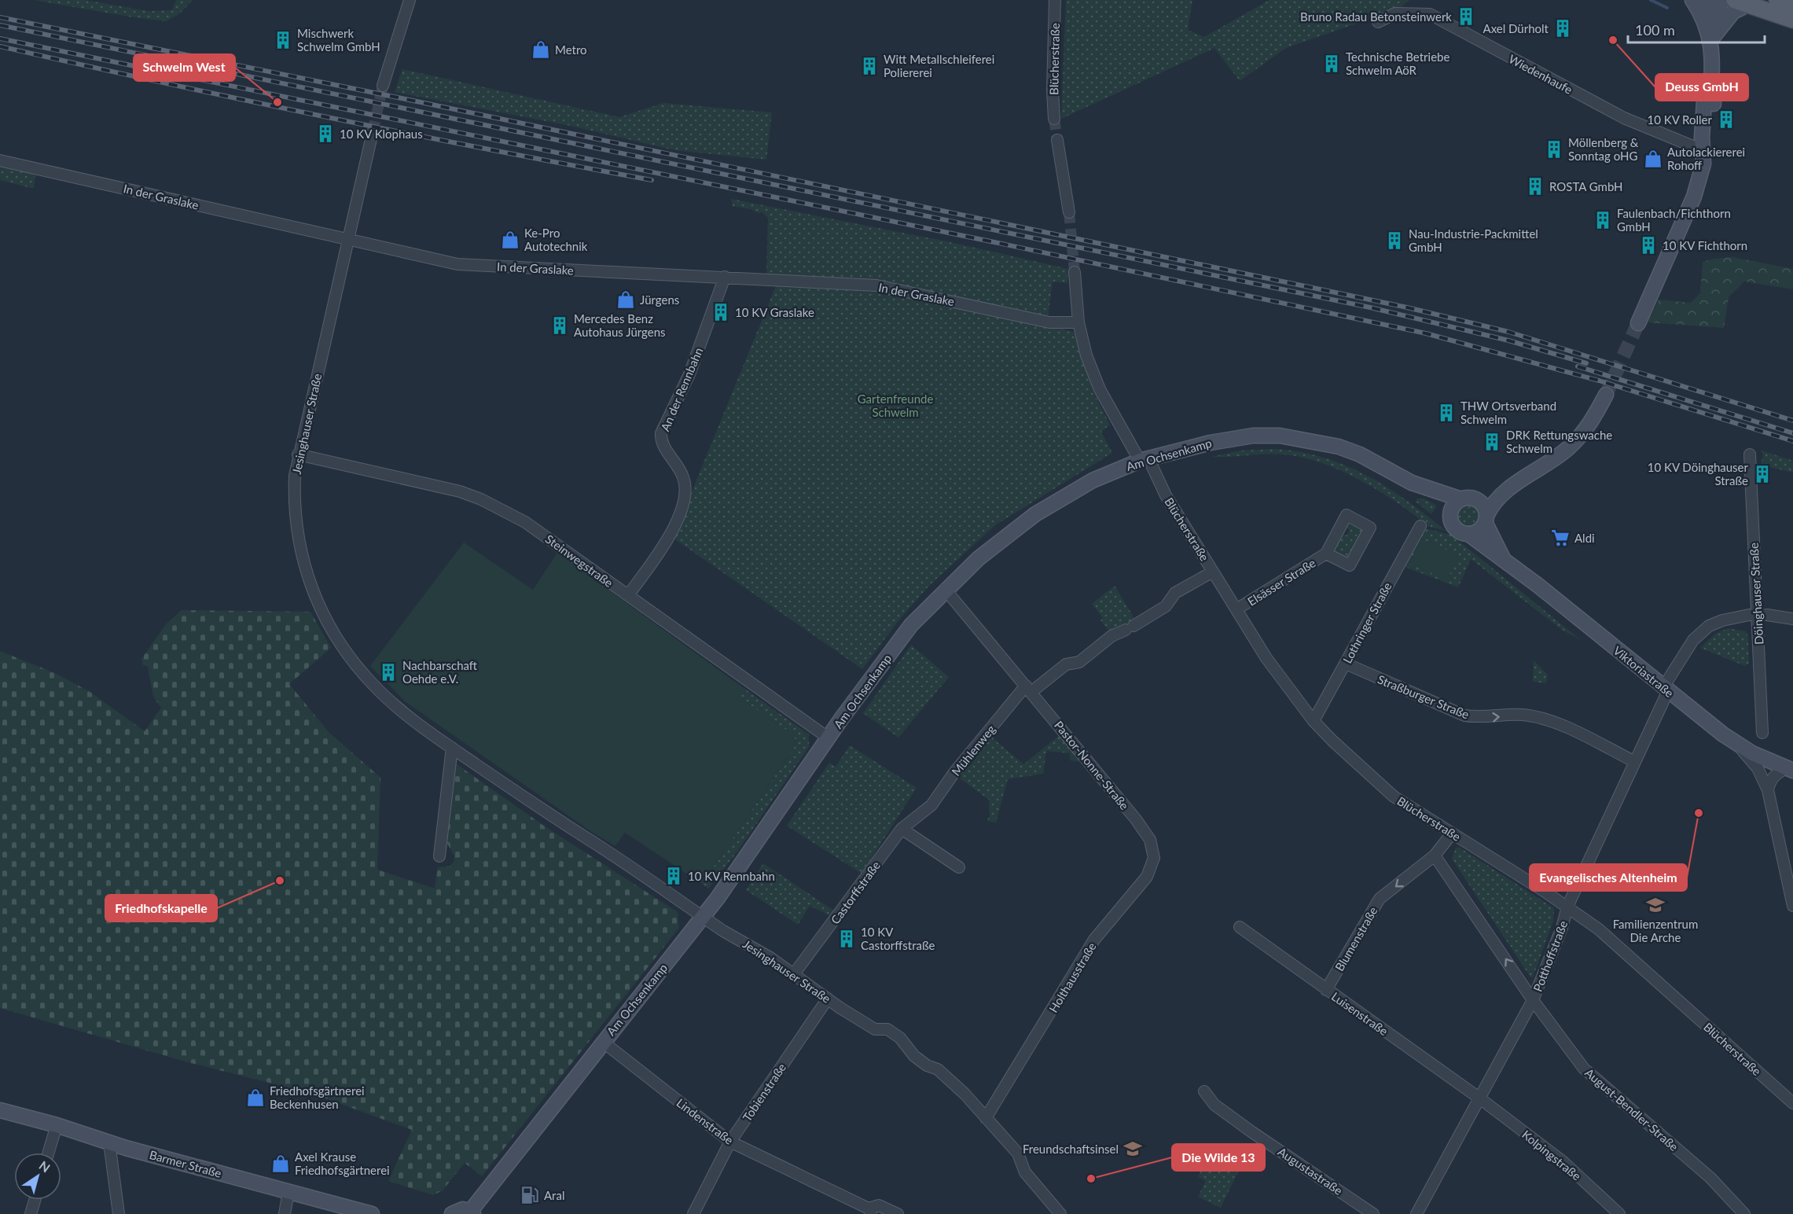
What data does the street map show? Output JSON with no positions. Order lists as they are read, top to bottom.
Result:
{
  "streets": {
    "main road": ["Am Ochsenkamp", "Viktoriastraße", "Barmer Straße"],
    "street": [
      "Blücherstraße",
      "Wiedenhaufe",
      "In der Graslake",
      "An der Rennbahn",
      "Jesinghauser Straße",
      "Steinwegstraße",
      "Elsässer Straße",
      "Döinghauser Straße",
      "Lothringer Straße",
      "Straßburger Straße",
      "Mühlenweg",
      "Pastor-Nonne-Straße",
      "Castorffstraße",
      "Blumenstraße",
      "Potthoffstraße",
      "Holthausstraße",
      "Luisenstraße",
      "Tobienstraße",
      "August-Bendler-Straße",
      "Lindenstraße",
      "Kolpingstraße",
      "Augustastraße"
    ]
  },
  "crossings": [
    ["Blücherstraße", "In der Graslake"],
    ["Blücherstraße", "Am Ochsenkamp"],
    ["Blücherstraße", "Elsässer Straße"],
    ["Blücherstraße", "Lothringer Straße"],
    ["Blücherstraße", "Blumenstraße"],
    ["Blücherstraße", "Potthoffstraße"],
    ["In der Graslake", "An der Rennbahn"],
    ["In der Graslake", "Jesinghauser Straße"],
    ["An der Rennbahn", "Steinwegstraße"],
    ["Jesinghauser Straße", "Am Ochsenkamp"],
    ["Jesinghauser Straße", "Steinwegstraße"],
    ["Jesinghauser Straße", "Castorffstraße"],
    ["Jesinghauser Straße", "Holthausstraße"],
    ["Jesinghauser Straße", "Tobienstraße"],
    ["Am Ochsenkamp", "Steinwegstraße"],
    ["Am Ochsenkamp", "Viktoriastraße"],
    ["Am Ochsenkamp", "Pastor-Nonne-Straße"],
    ["Am Ochsenkamp", "Lindenstraße"],
    ["Döinghauser Straße", "Potthoffstraße"],
    ["Lothringer Straße", "Straßburger Straße"],
    ["Viktoriastraße", "Potthoffstraße"],
    ["Straßburger Straße", "Potthoffstraße"],
    ["Mühlenweg", "Pastor-Nonne-Straße"],
    ["Mühlenweg", "Castorffstraße"],
    ["Pastor-Nonne-Straße", "Holthausstraße"],
    ["Blumenstraße", "Luisenstraße"],
    ["Blumenstraße", "August-Bendler-Straße"],
    ["Potthoffstraße", "Luisenstraße"],
    ["Potthoffstraße", "August-Bendler-Straße"],
    ["Potthoffstraße", "Kolpingstraße"],
    ["Luisenstraße", "Kolpingstraße"],
    ["Tobienstraße", "Lindenstraße"]
  ],
  "one_way": ["Straßburger Straße", "Blumenstraße", "August-Bendler-Straße"],
  "parks": ["Gartenfreunde Schwelm"],
  "places": {
    "building": [
      "Bruno Radau Betonsteinwerk",
      "Axel Dürholt",
      "Mischwerk Schwelm GmbH",
      "Technische Betriebe Schwelm AöR",
      "Witt Metallschleiferei Poliererei",
      "10 KV Roller",
      "10 KV Klophaus",
      "Möllenberg & Sonntag oHG",
      "ROSTA GmbH",
      "Faulenbach/Fichthorn GmbH",
      "Nau-Industrie-Packmittel GmbH",
      "10 KV Fichthorn",
      "10 KV Graslake",
      "Mercedes Benz Autohaus Jürgens",
      "THW Ortsverband Schwelm",
      "DRK Rettungswache Schwelm",
      "10 KV Döinghauser Straße",
      "Nachbarschaft Oehde e.V.",
      "10 KV Rennbahn",
      "10 KV Castorffstraße"
    ],
    "other": [
      "Deuss GmbH",
      "Schwelm West",
      "Evangelisches Altenheim",
      "Friedhofskapelle",
      "Die Wilde 13"
    ],
    "shop": [
      "Metro",
      "Autolackiererei Rohoff",
      "Ke-Pro Autotechnik",
      "Jürgens",
      "Friedhofsgärtnerei Beckenhusen",
      "Axel Krause Friedhofsgärtnerei"
    ],
    "supermarket": ["Aldi"],
    "school or university": ["Familienzentrum Die Arche", "Freundschaftsinsel"],
    "fuel station": ["Aral"]
  },
  "scale_bar": "100 m",
  "north": "top right"
}
